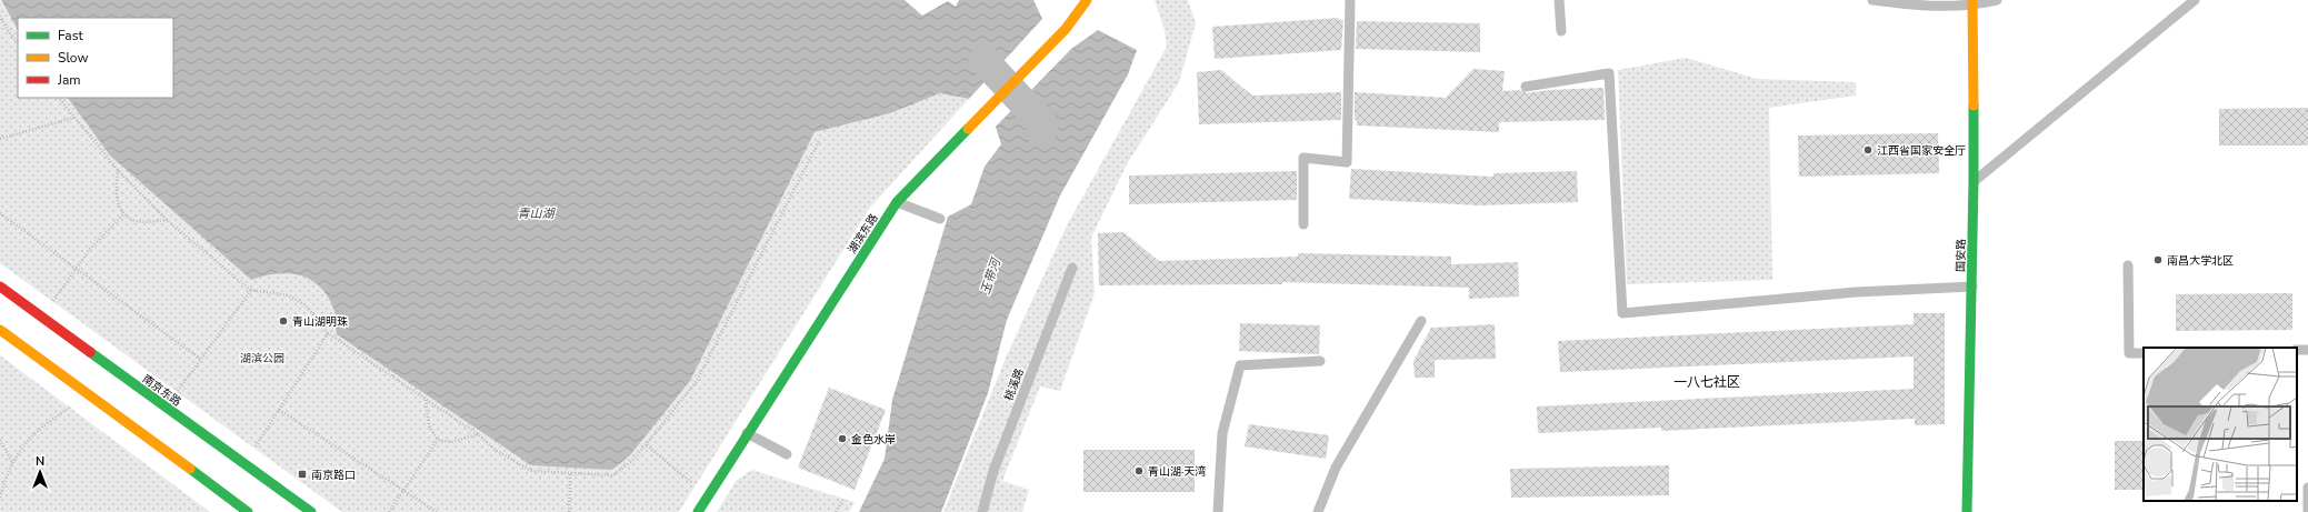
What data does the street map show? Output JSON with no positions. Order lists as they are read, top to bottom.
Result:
{
  "streets": {
    "street": ["湖滨东路", "国安路", "南京东路"],
    "lane": ["桃溪路"]
  },
  "districts": ["一八七社区"],
  "water": ["青山湖", "玉带河"],
  "parks": ["湖滨公园"],
  "places": {
    "other": [
      "江西省国家安全厅",
      "南昌大学北区",
      "青山湖明珠",
      "金色水岸",
      "青山湖·天湾"
    ],
    "transit": ["南京路口"]
  },
  "legend": ["Fast", "Slow", "Jam"],
  "north": "top"
}
